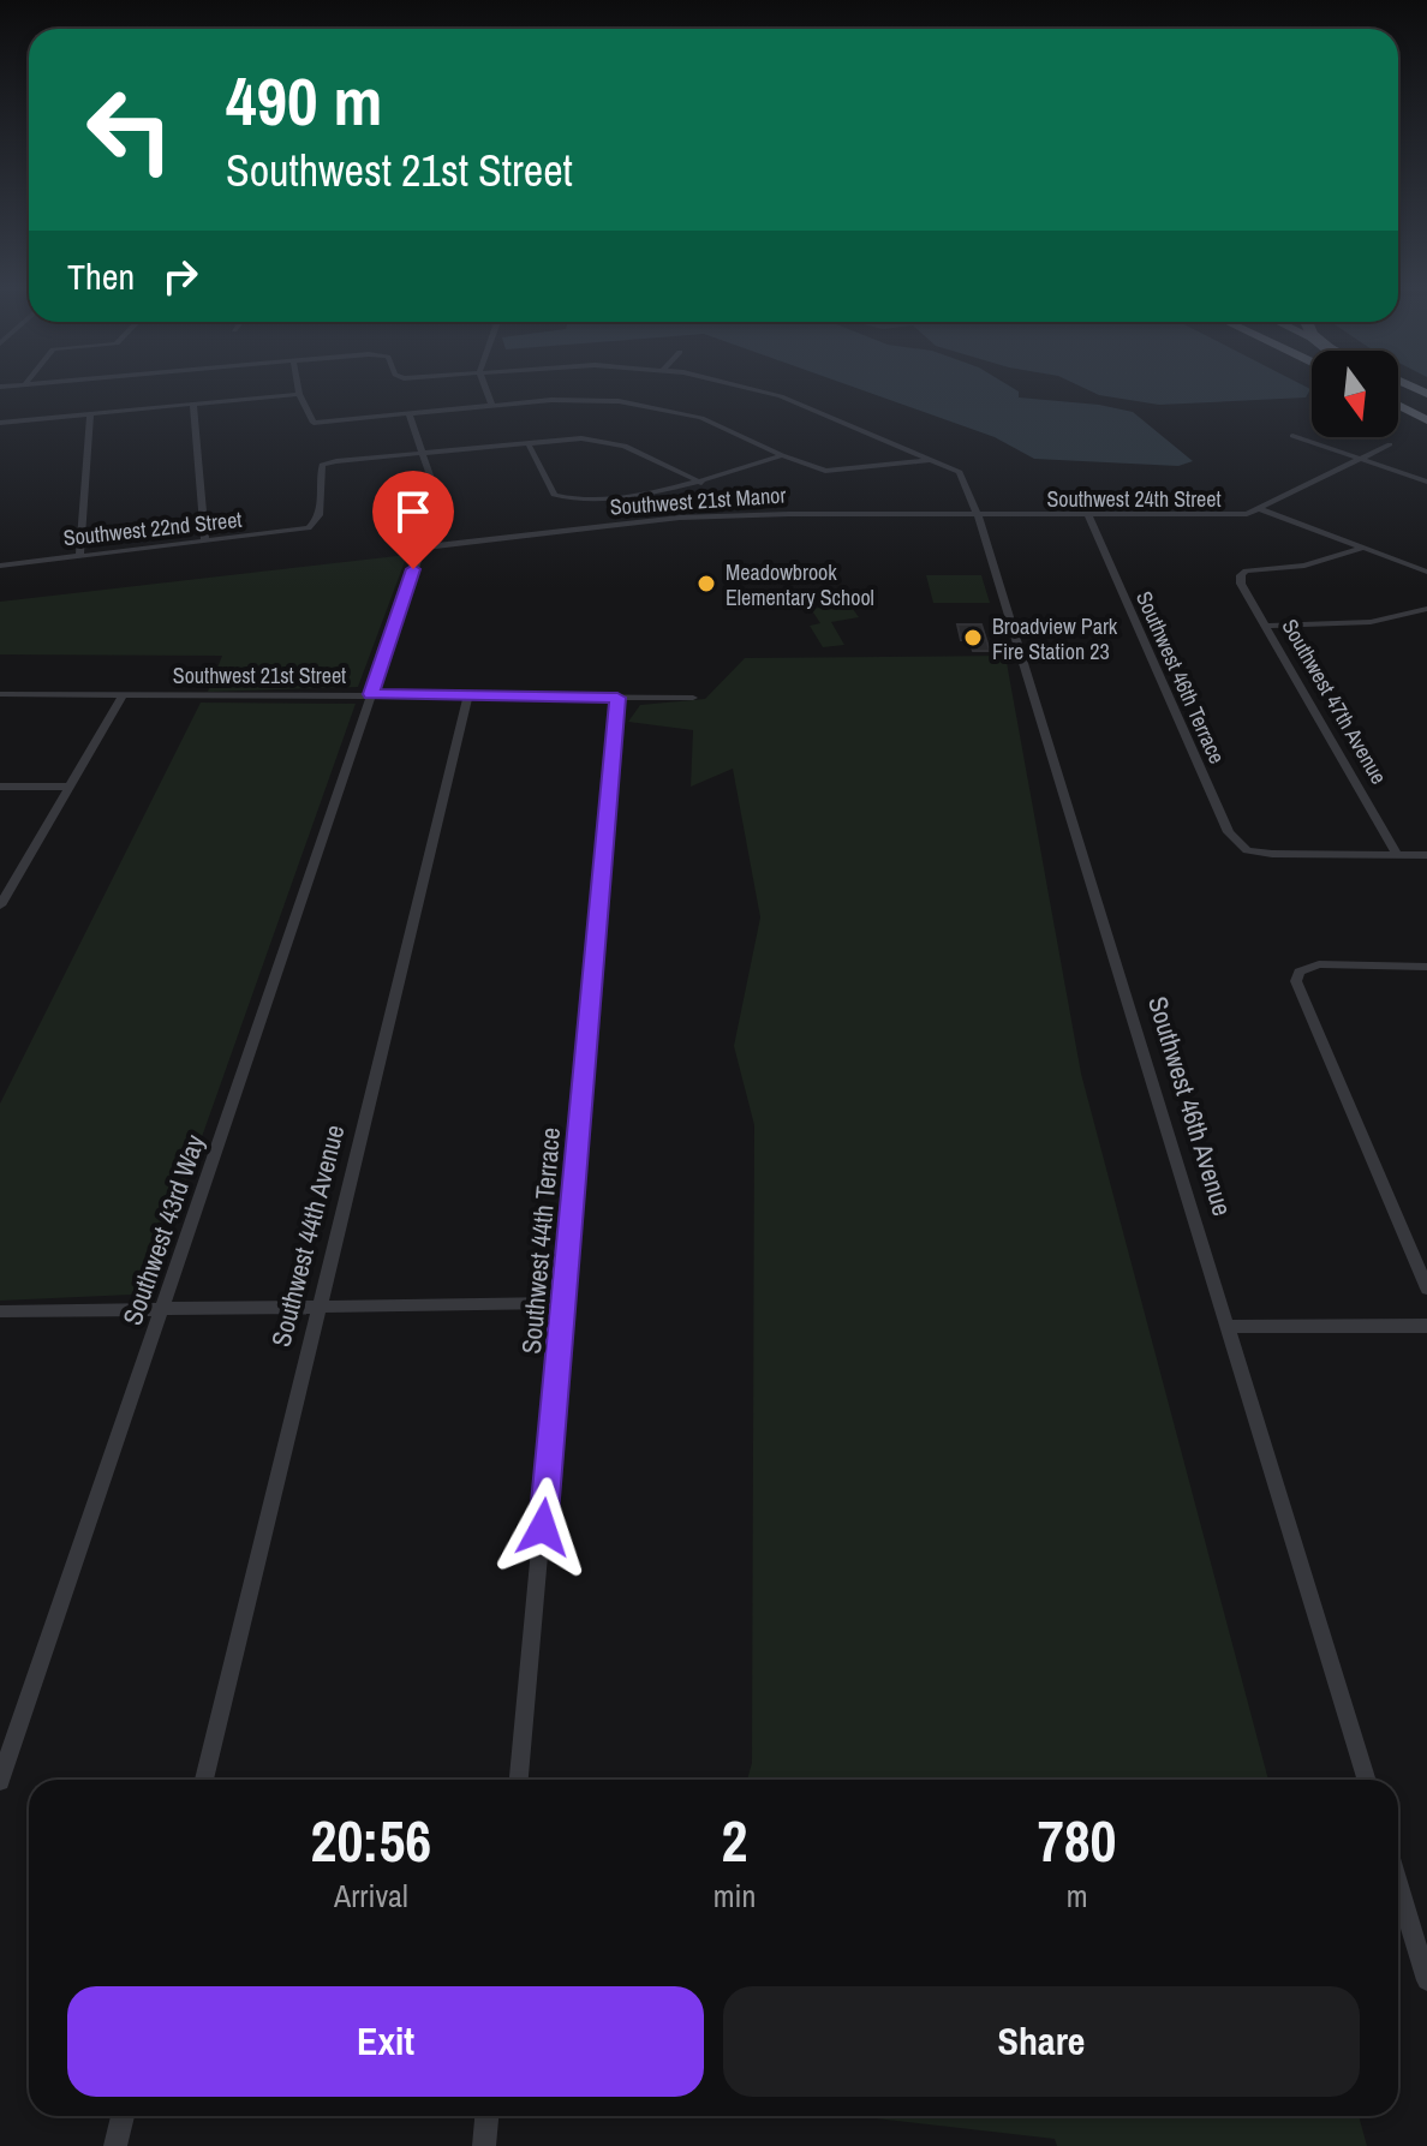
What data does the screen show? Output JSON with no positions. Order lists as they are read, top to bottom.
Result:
{
  "streets": {
    "street": [
      "Southwest 24th Street",
      "Southwest 21st Manor",
      "Southwest 22nd Street",
      "Southwest 21st Street",
      "Southwest 46th Terrace",
      "Southwest 47th Avenue",
      "Southwest 46th Avenue",
      "Southwest 43rd Way",
      "Southwest 44th Avenue",
      "Southwest 44th Terrace"
    ]
  },
  "crossings": [
    ["Southwest 24th Street", "Southwest 21st Manor"],
    ["Southwest 24th Street", "Southwest 46th Terrace"],
    ["Southwest 24th Street", "Southwest 46th Avenue"],
    ["Southwest 21st Manor", "Southwest 46th Avenue"],
    ["Southwest 21st Street", "Southwest 43rd Way"],
    ["Southwest 21st Street", "Southwest 44th Avenue"],
    ["Southwest 21st Street", "Southwest 44th Terrace"],
    ["Southwest 46th Terrace", "Southwest 47th Avenue"]
  ],
  "places": ["Meadowbrook Elementary School", "Broadview Park Fire Station 23"],
  "north": "bottom",
  "page": {
    "turn": ["490 m", "Southwest 21st Street"],
    "then": "Then",
    "eta": [
      "20:56",
      "Arrival",
      "2",
      "min",
      "780",
      "m"
    ],
    "buttons": ["Exit", "Share"]
  }
}
